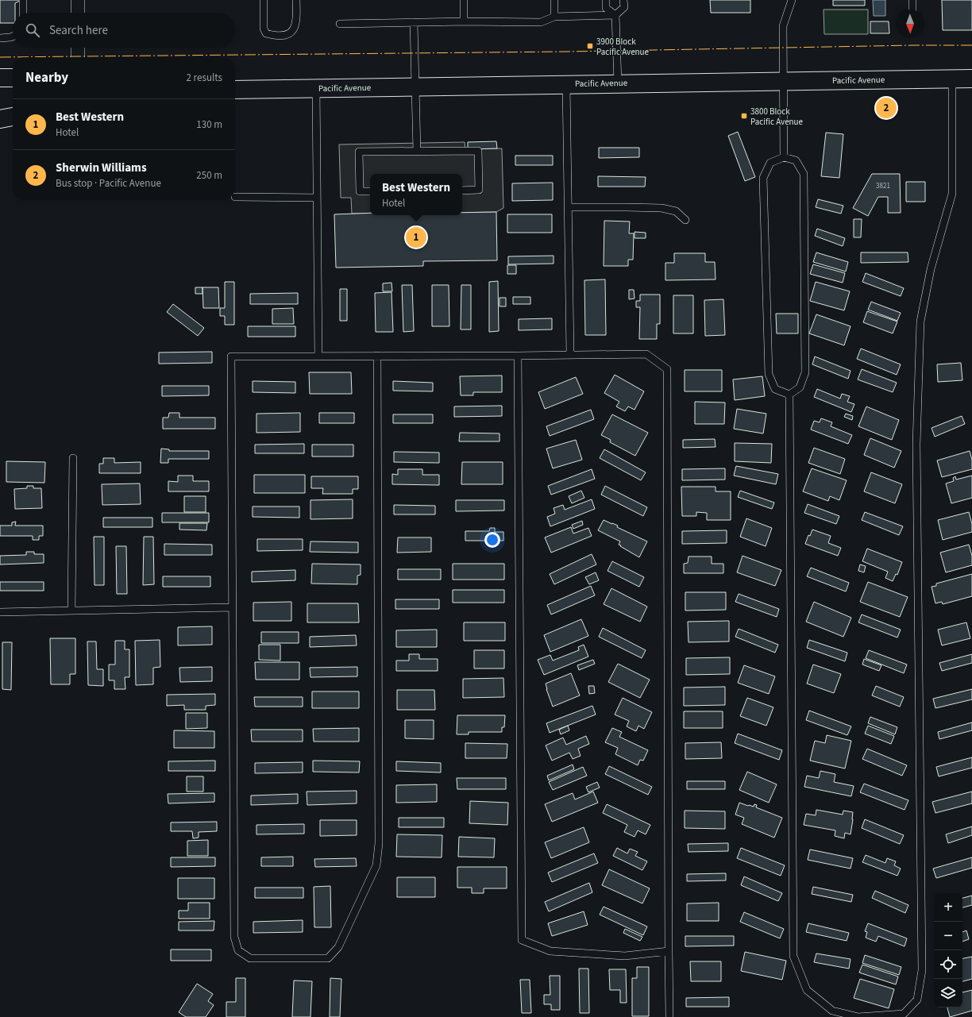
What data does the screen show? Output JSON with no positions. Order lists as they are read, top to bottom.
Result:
{
  "streets": {
    "highway": ["Pacific Avenue"]
  },
  "places": {
    "transit": ["3900 Block Pacific Avenue", "3800 Block Pacific Avenue"]
  },
  "house_numbers": ["3821"],
  "north": "bottom",
  "page": {
    "search": "Search here",
    "heading": ["Nearby", "2 results"],
    "pins": ["2", "1"],
    "list": [
      {
        "mark": "1",
        "name": "Best Western",
        "note": "Hotel",
        "value": "130 m"
      },
      {
        "mark": "2",
        "name": "Sherwin Williams",
        "note": "Bus stop · Pacific Avenue",
        "value": "250 m"
      }
    ],
    "popup": ["Best Western", "Hotel"],
    "map_buttons": ["+", "−"]
  }
}
